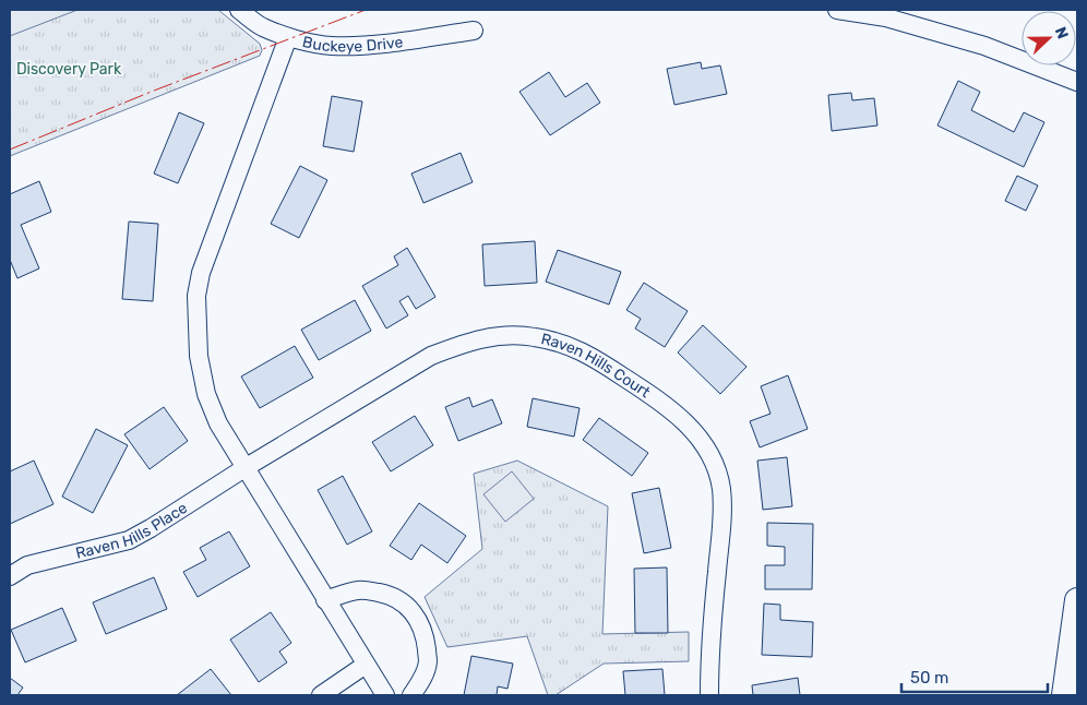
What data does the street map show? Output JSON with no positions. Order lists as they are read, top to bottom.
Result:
{
  "streets": {
    "street": ["Buckeye Drive", "Raven Hills Court", "Raven Hills Place"]
  },
  "crossings": [
    ["Raven Hills Court", "Raven Hills Place"]
  ],
  "parks": ["Discovery Park"],
  "scale_bar": "50 m",
  "north": "right"
}
